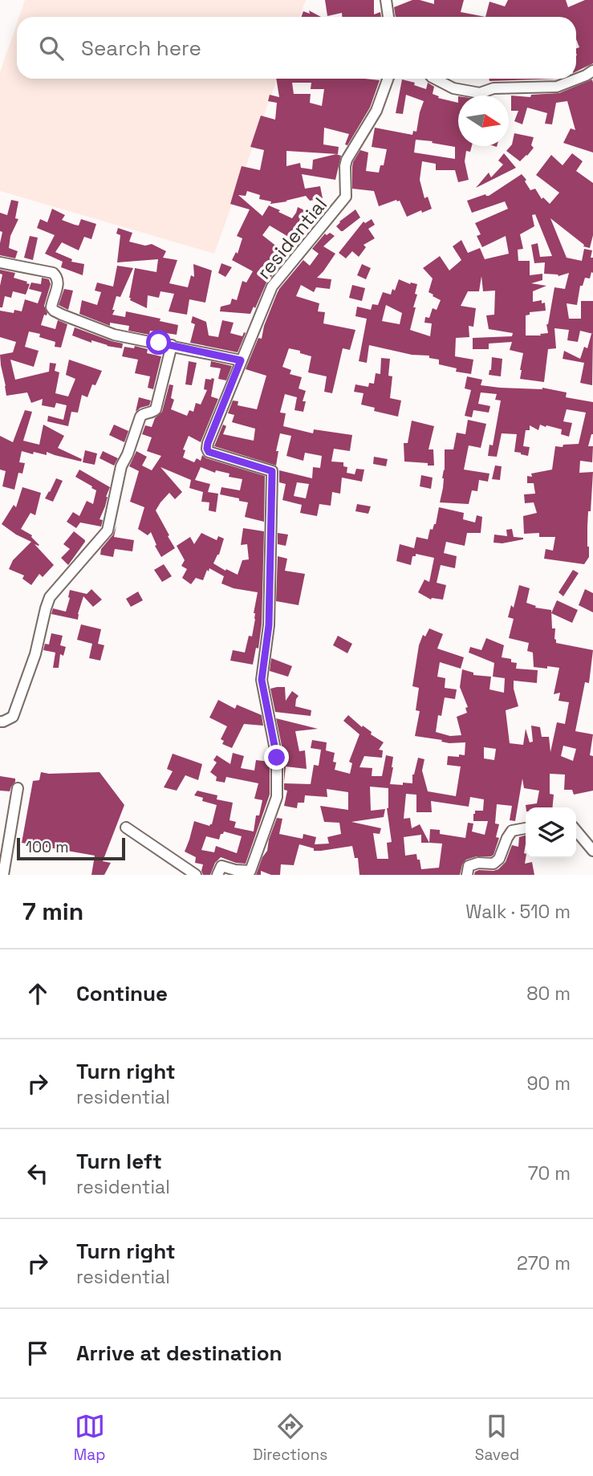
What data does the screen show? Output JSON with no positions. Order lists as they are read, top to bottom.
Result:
{
  "streets": {
    "street": ["residential"]
  },
  "scale_bar": "100 m",
  "north": "right",
  "page": {
    "search": "Search here",
    "scale": "100 m",
    "heading": ["7 min", "Walk · 510 m"],
    "list": [
      ["Continue", "80 m"],
      ["Turn right", "residential", "90 m"],
      ["Turn left", "residential", "70 m"],
      ["Turn right", "residential", "270 m"],
      "Arrive at destination"
    ],
    "nav": ["Map", "Directions", "Saved"]
  }
}
